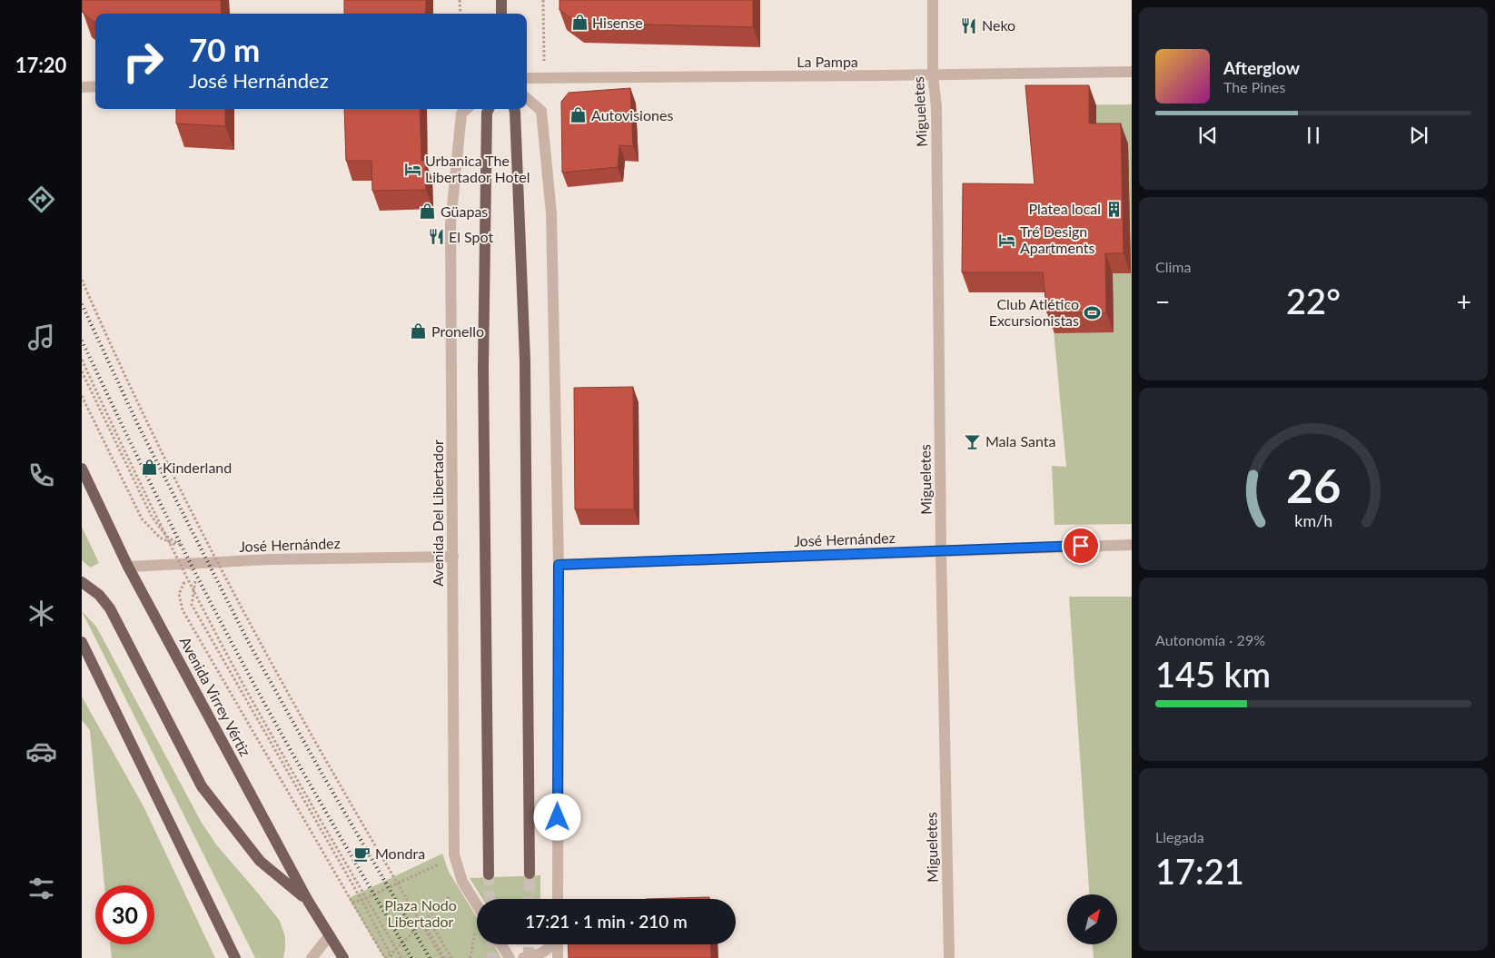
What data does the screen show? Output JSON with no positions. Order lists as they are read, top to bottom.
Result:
{
  "streets": {
    "main road": ["Avenida Virrey Vértiz"],
    "street": [
      "La Pampa",
      "Migueletes",
      "Avenida Del Libertador",
      "José Hernández"
    ]
  },
  "crossings": [
    ["La Pampa", "Migueletes"],
    ["Migueletes", "José Hernández"],
    ["Avenida Del Libertador", "José Hernández"],
    ["José Hernández", "Avenida Virrey Vértiz"]
  ],
  "parks": ["Plaza Nodo Libertador"],
  "places": {
    "shop": [
      "Hisense",
      "Autovisiones",
      "Güapas",
      "Pronello",
      "Kinderland"
    ],
    "restaurant": ["Neko", "El Spot"],
    "hotel": ["Urbanica The Libertador Hotel", "Tré Design Apartments"],
    "building": ["Platea local"],
    "sports": ["Club Atlético Excursionistas"],
    "bar": ["Mala Santa"],
    "cafe": ["Mondra"]
  },
  "north": "top right",
  "page": {
    "tabs": "17:20",
    "turn": ["70 m", "José Hernández"],
    "song": ["Afterglow", "The Pines"],
    "tile": [
      "Clima",
      ["Autonomía · 29%", "145 km"],
      ["Llegada", "17:21"]
    ],
    "heat": ["−", "22°", "+"],
    "limit": "30",
    "trip": "17:21 · 1 min · 210 m",
    "gauge": ["26", "km/h"]
  }
}
